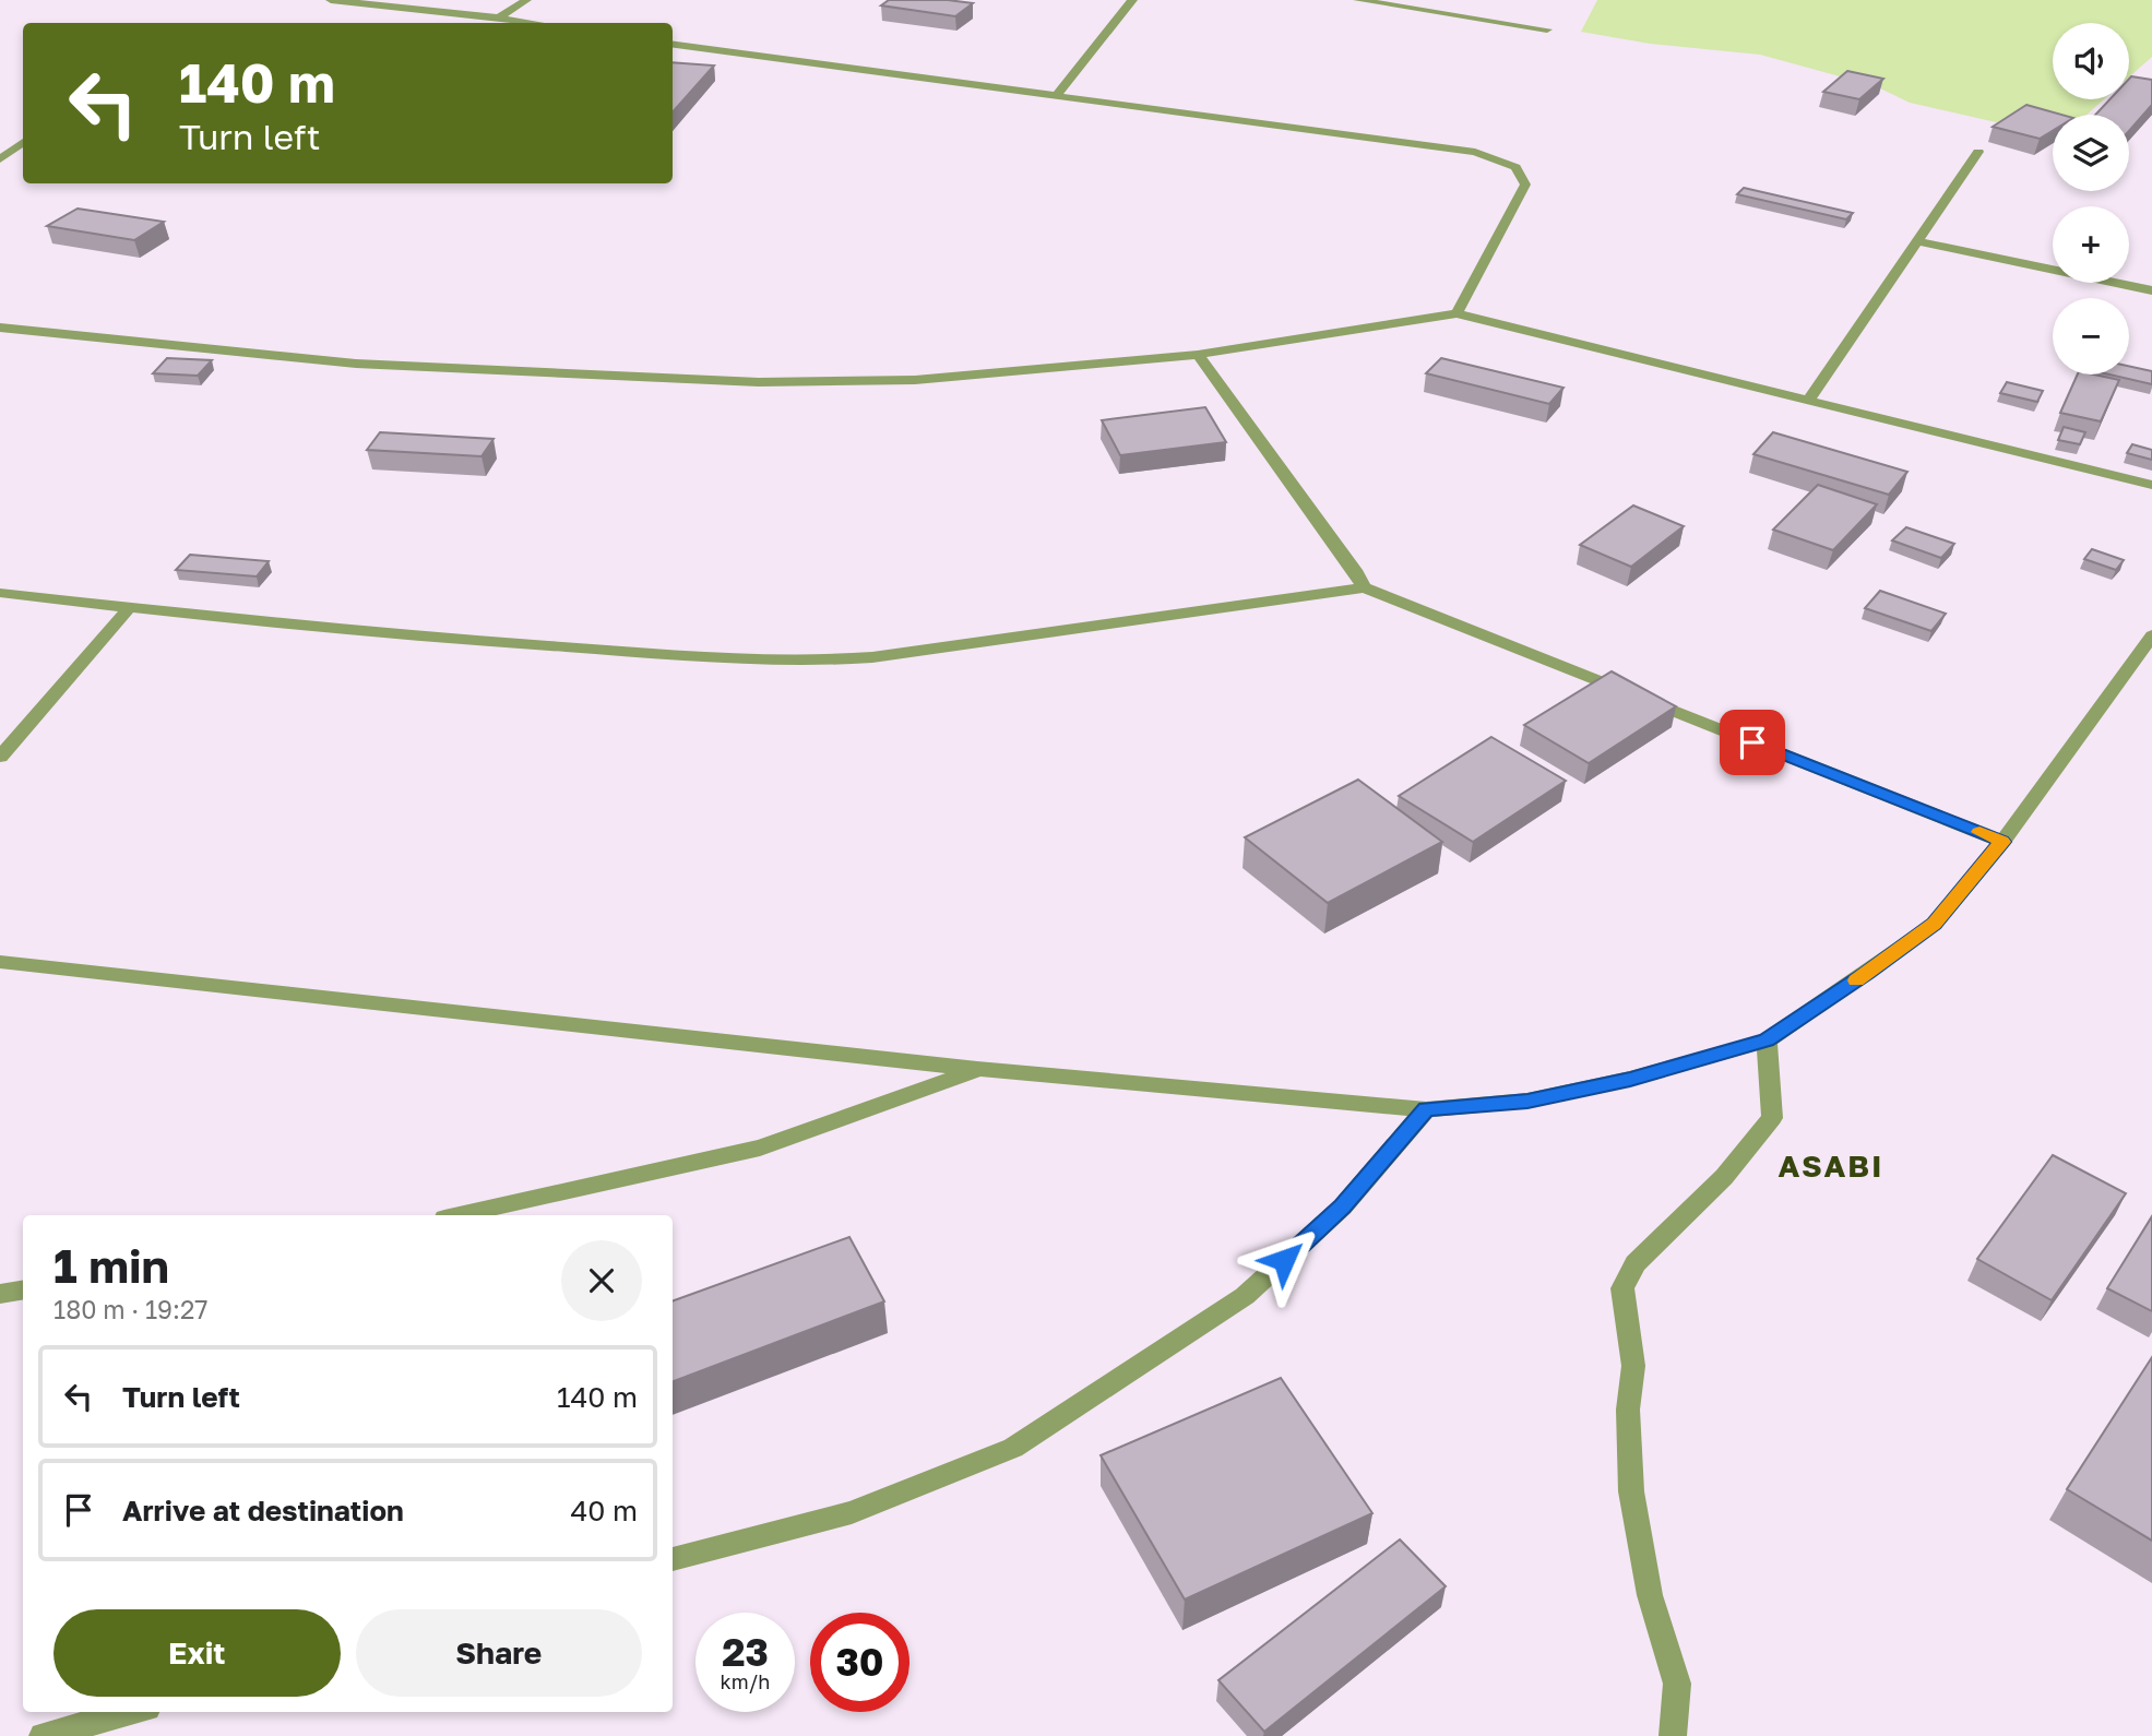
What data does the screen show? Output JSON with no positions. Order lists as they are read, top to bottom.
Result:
{
  "districts": ["ASABI"],
  "page": {
    "map_buttons": ["+", "−"],
    "turn": ["140 m", "Turn left"],
    "heading": ["1 min", "180 m · 19:27"],
    "list": [
      {
        "name": "Turn left",
        "value": "140 m"
      },
      {
        "name": "Arrive at destination",
        "value": "40 m"
      }
    ],
    "buttons": ["Exit", "Share"],
    "speed": "23 km/h",
    "limit": "30"
  }
}
